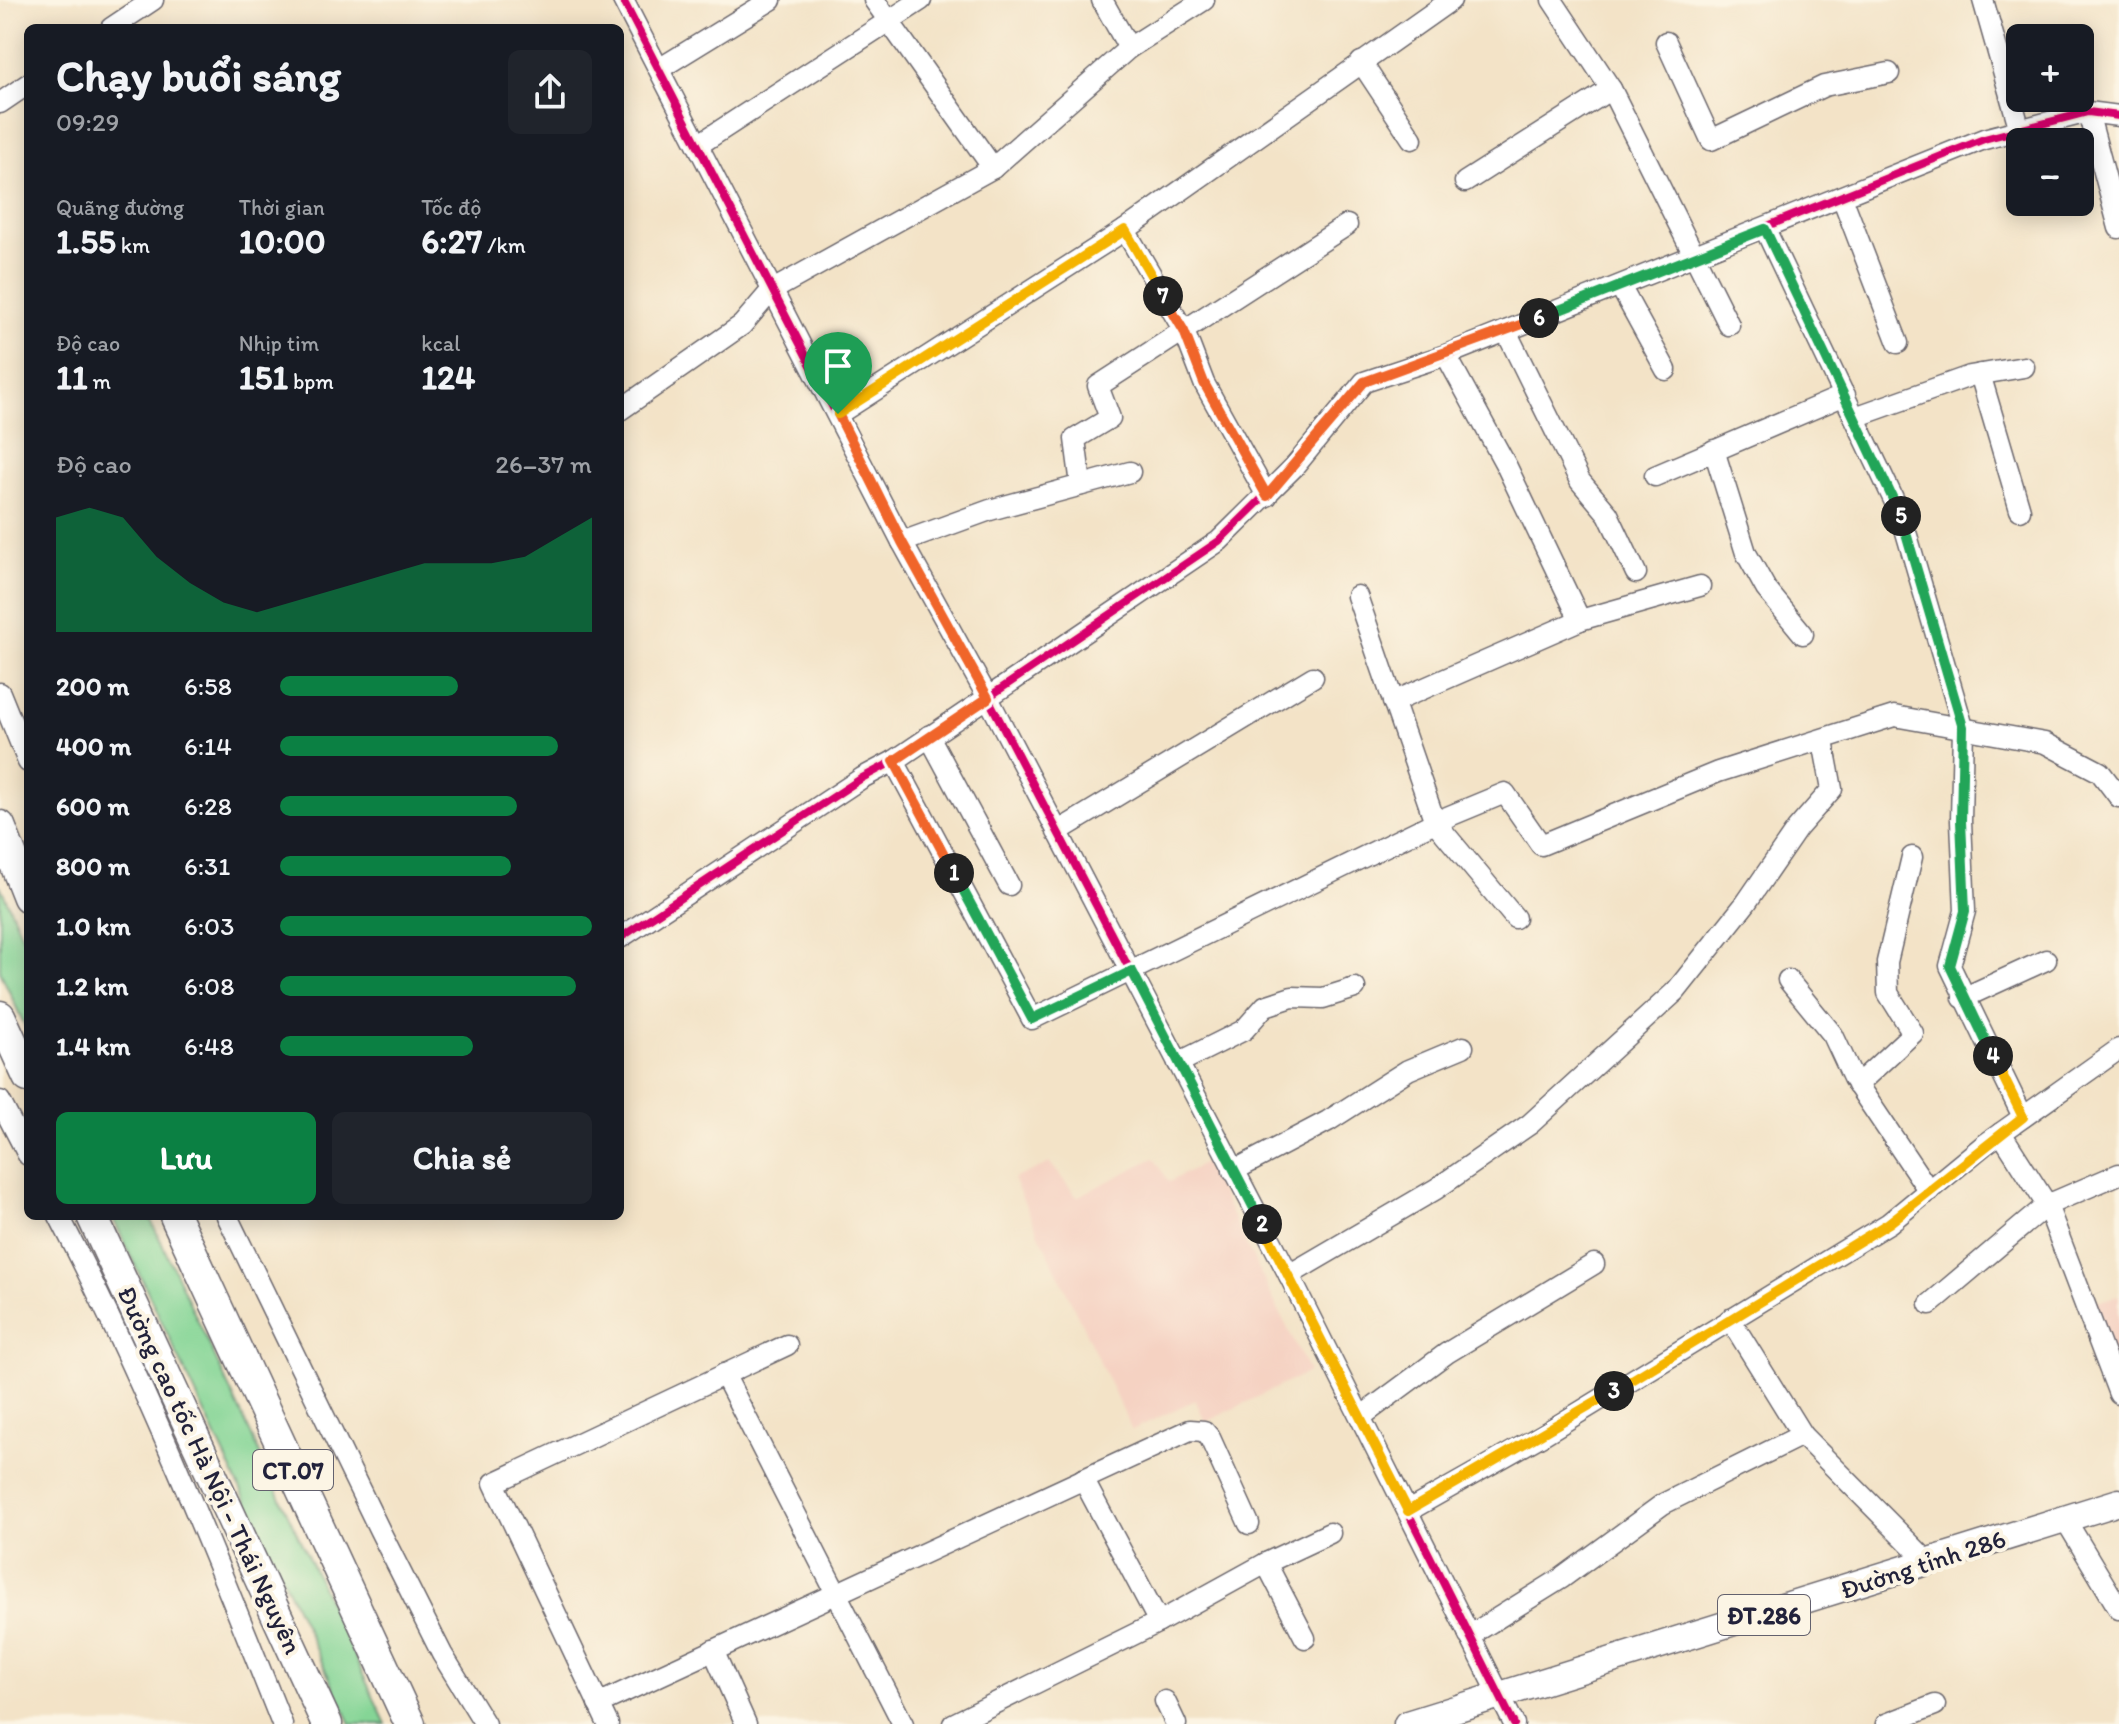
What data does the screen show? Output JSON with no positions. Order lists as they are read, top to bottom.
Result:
{
  "streets": {
    "highway": ["Đường cao tốc Hà Nội - Thái Nguyên", "CT.07"],
    "main road": ["Đường tỉnh 286", "ĐT.286"]
  },
  "page": {
    "map_buttons": ["+", "−"],
    "heading": ["Chạy buổi sáng", "09:29"],
    "stats": [
      ["Quãng đường", "1.55 km"],
      ["Thời gian", "10:00"],
      ["Tốc độ", "6:27 /km"],
      ["Độ cao", "11 m"],
      ["Nhịp tim", "151 bpm"],
      ["kcal", "124"]
    ],
    "pins": [
      "7",
      "6",
      "5",
      "1",
      "4",
      "2",
      "3"
    ],
    "chart": ["Độ cao", "26–37 m"],
    "list": [
      {
        "name": "200 m",
        "note": "6:58"
      },
      {
        "name": "400 m",
        "note": "6:14"
      },
      {
        "name": "600 m",
        "note": "6:28"
      },
      {
        "name": "800 m",
        "note": "6:31"
      },
      {
        "name": "1.0 km",
        "note": "6:03"
      },
      {
        "name": "1.2 km",
        "note": "6:08"
      },
      {
        "name": "1.4 km",
        "note": "6:48"
      }
    ],
    "buttons": ["Lưu", "Chia sẻ"]
  }
}
